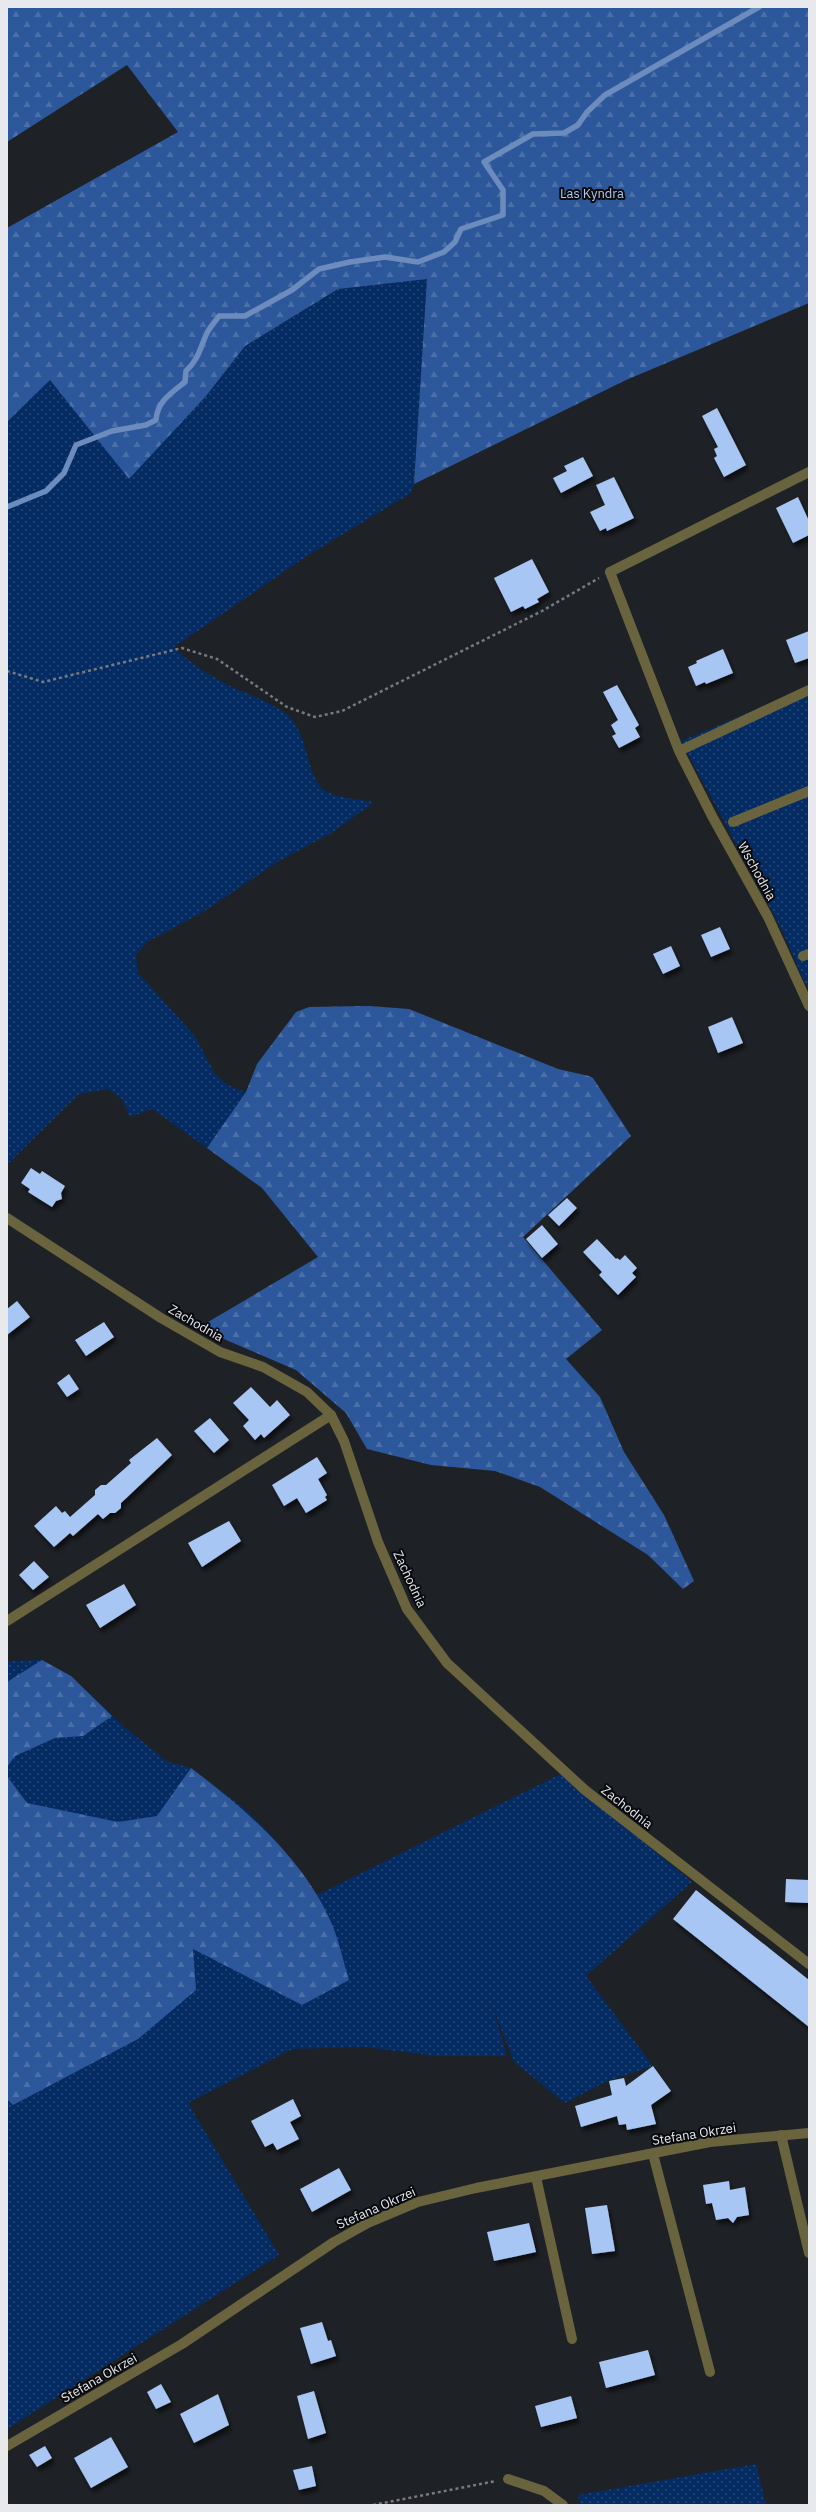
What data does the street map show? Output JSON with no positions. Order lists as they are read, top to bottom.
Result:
{
  "streets": {
    "street": ["Wschodnia", "Zachodnia", "Stefana Okrzei"]
  },
  "parks": ["Las Kyndra"]
}
